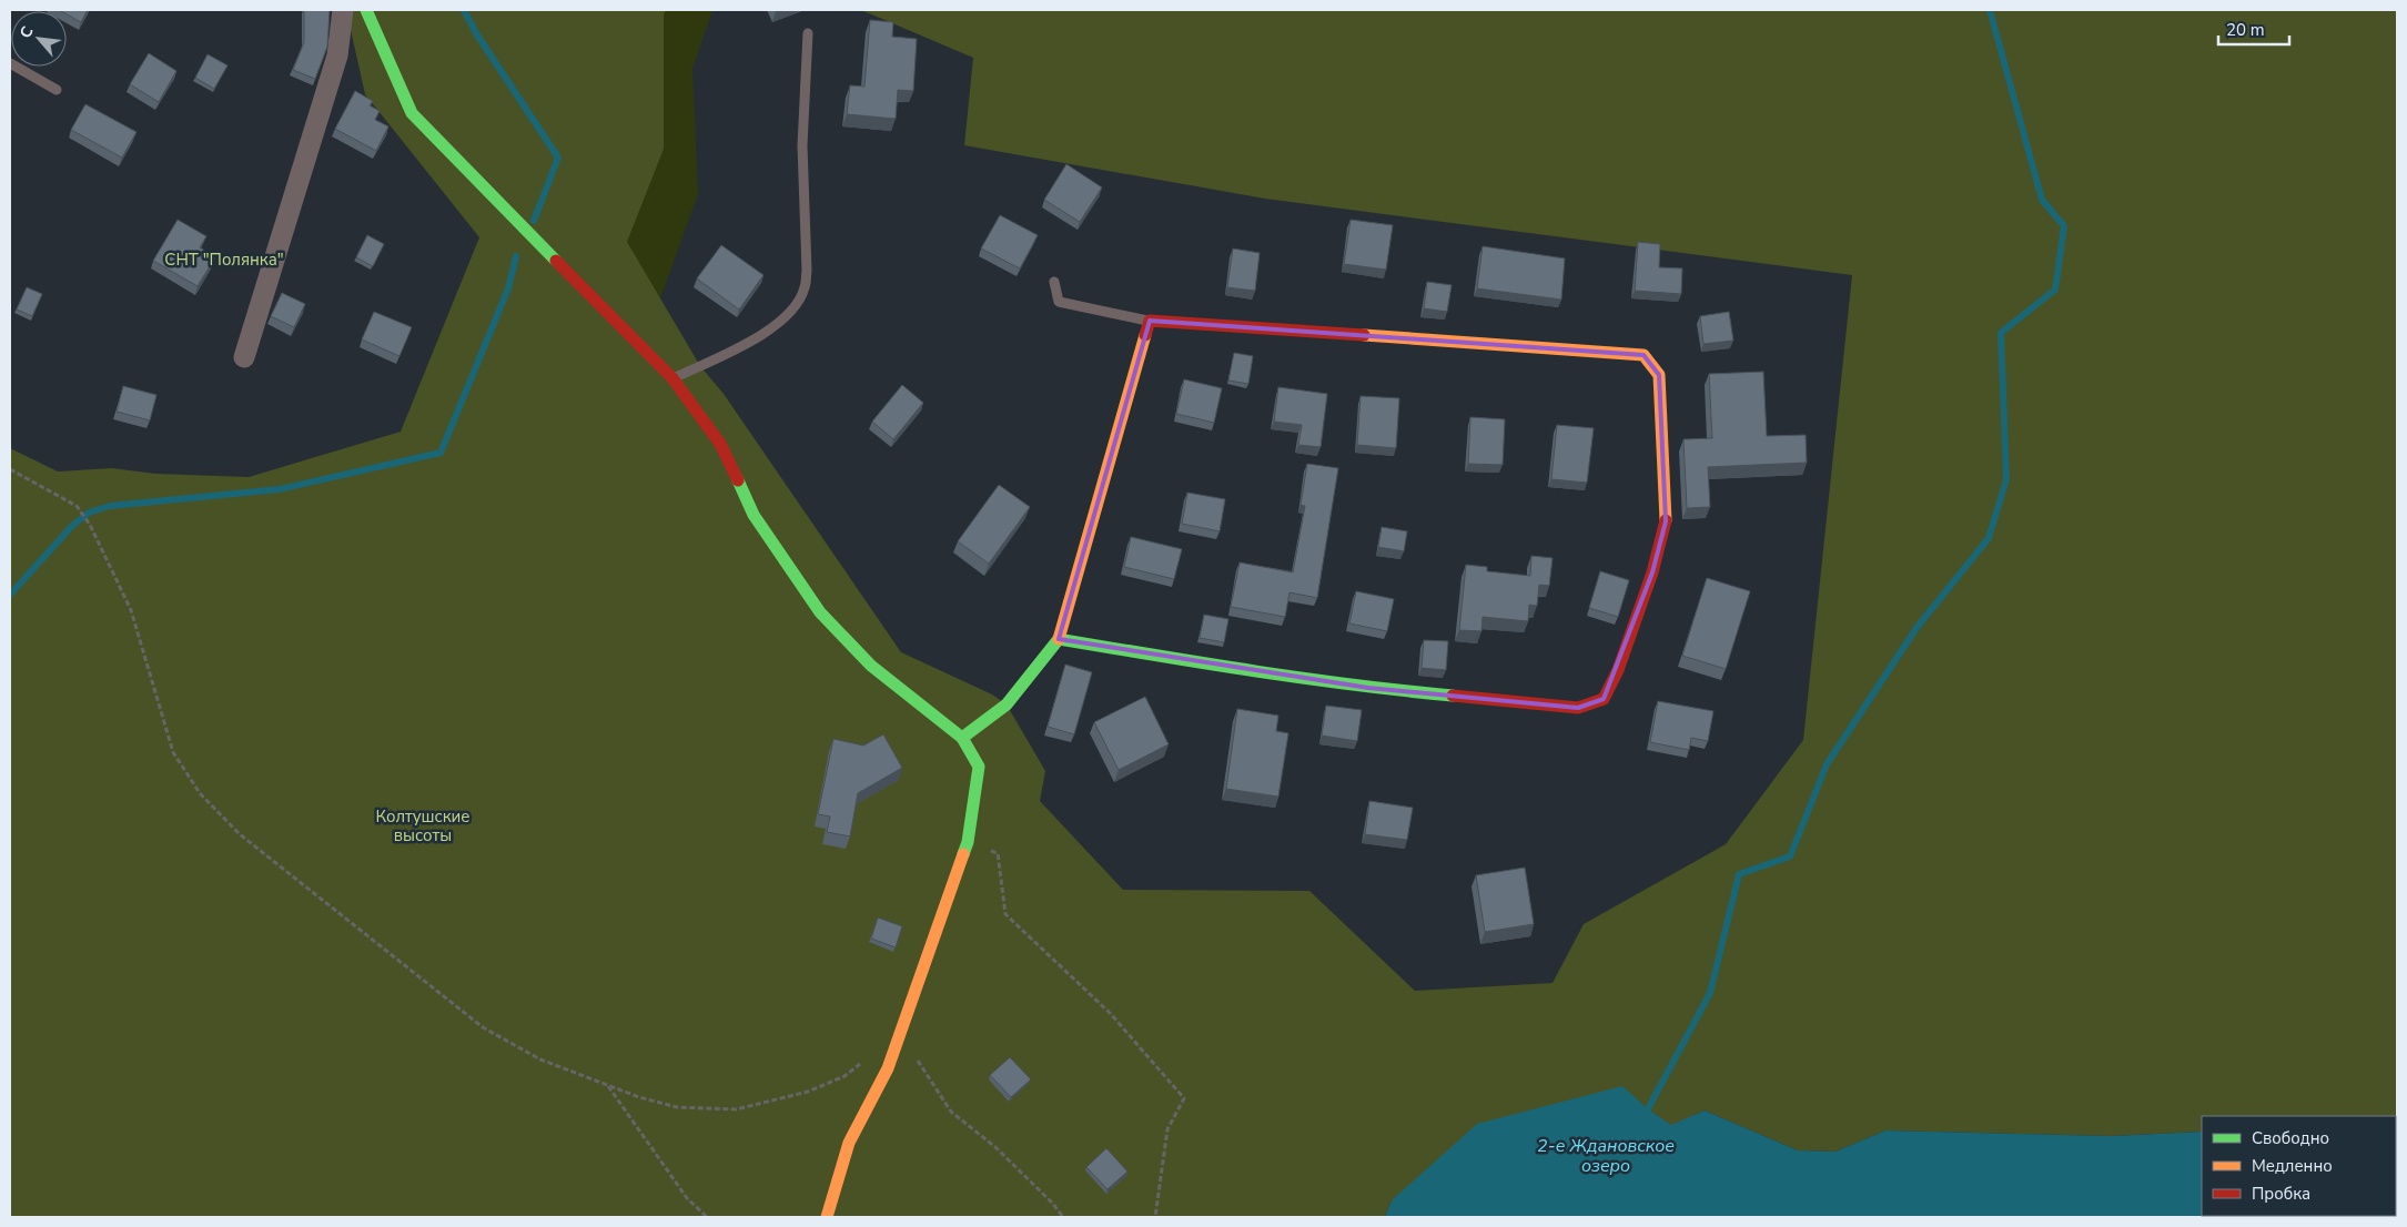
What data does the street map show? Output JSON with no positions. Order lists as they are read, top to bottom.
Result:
{
  "water": ["2-е Ждановское озеро"],
  "parks": ["СНТ \"Полянка\"", "Колтушские высоты"],
  "legend": ["Свободно", "Медленно", "Пробка"],
  "scale_bar": "20 m",
  "north": "top left"
}
